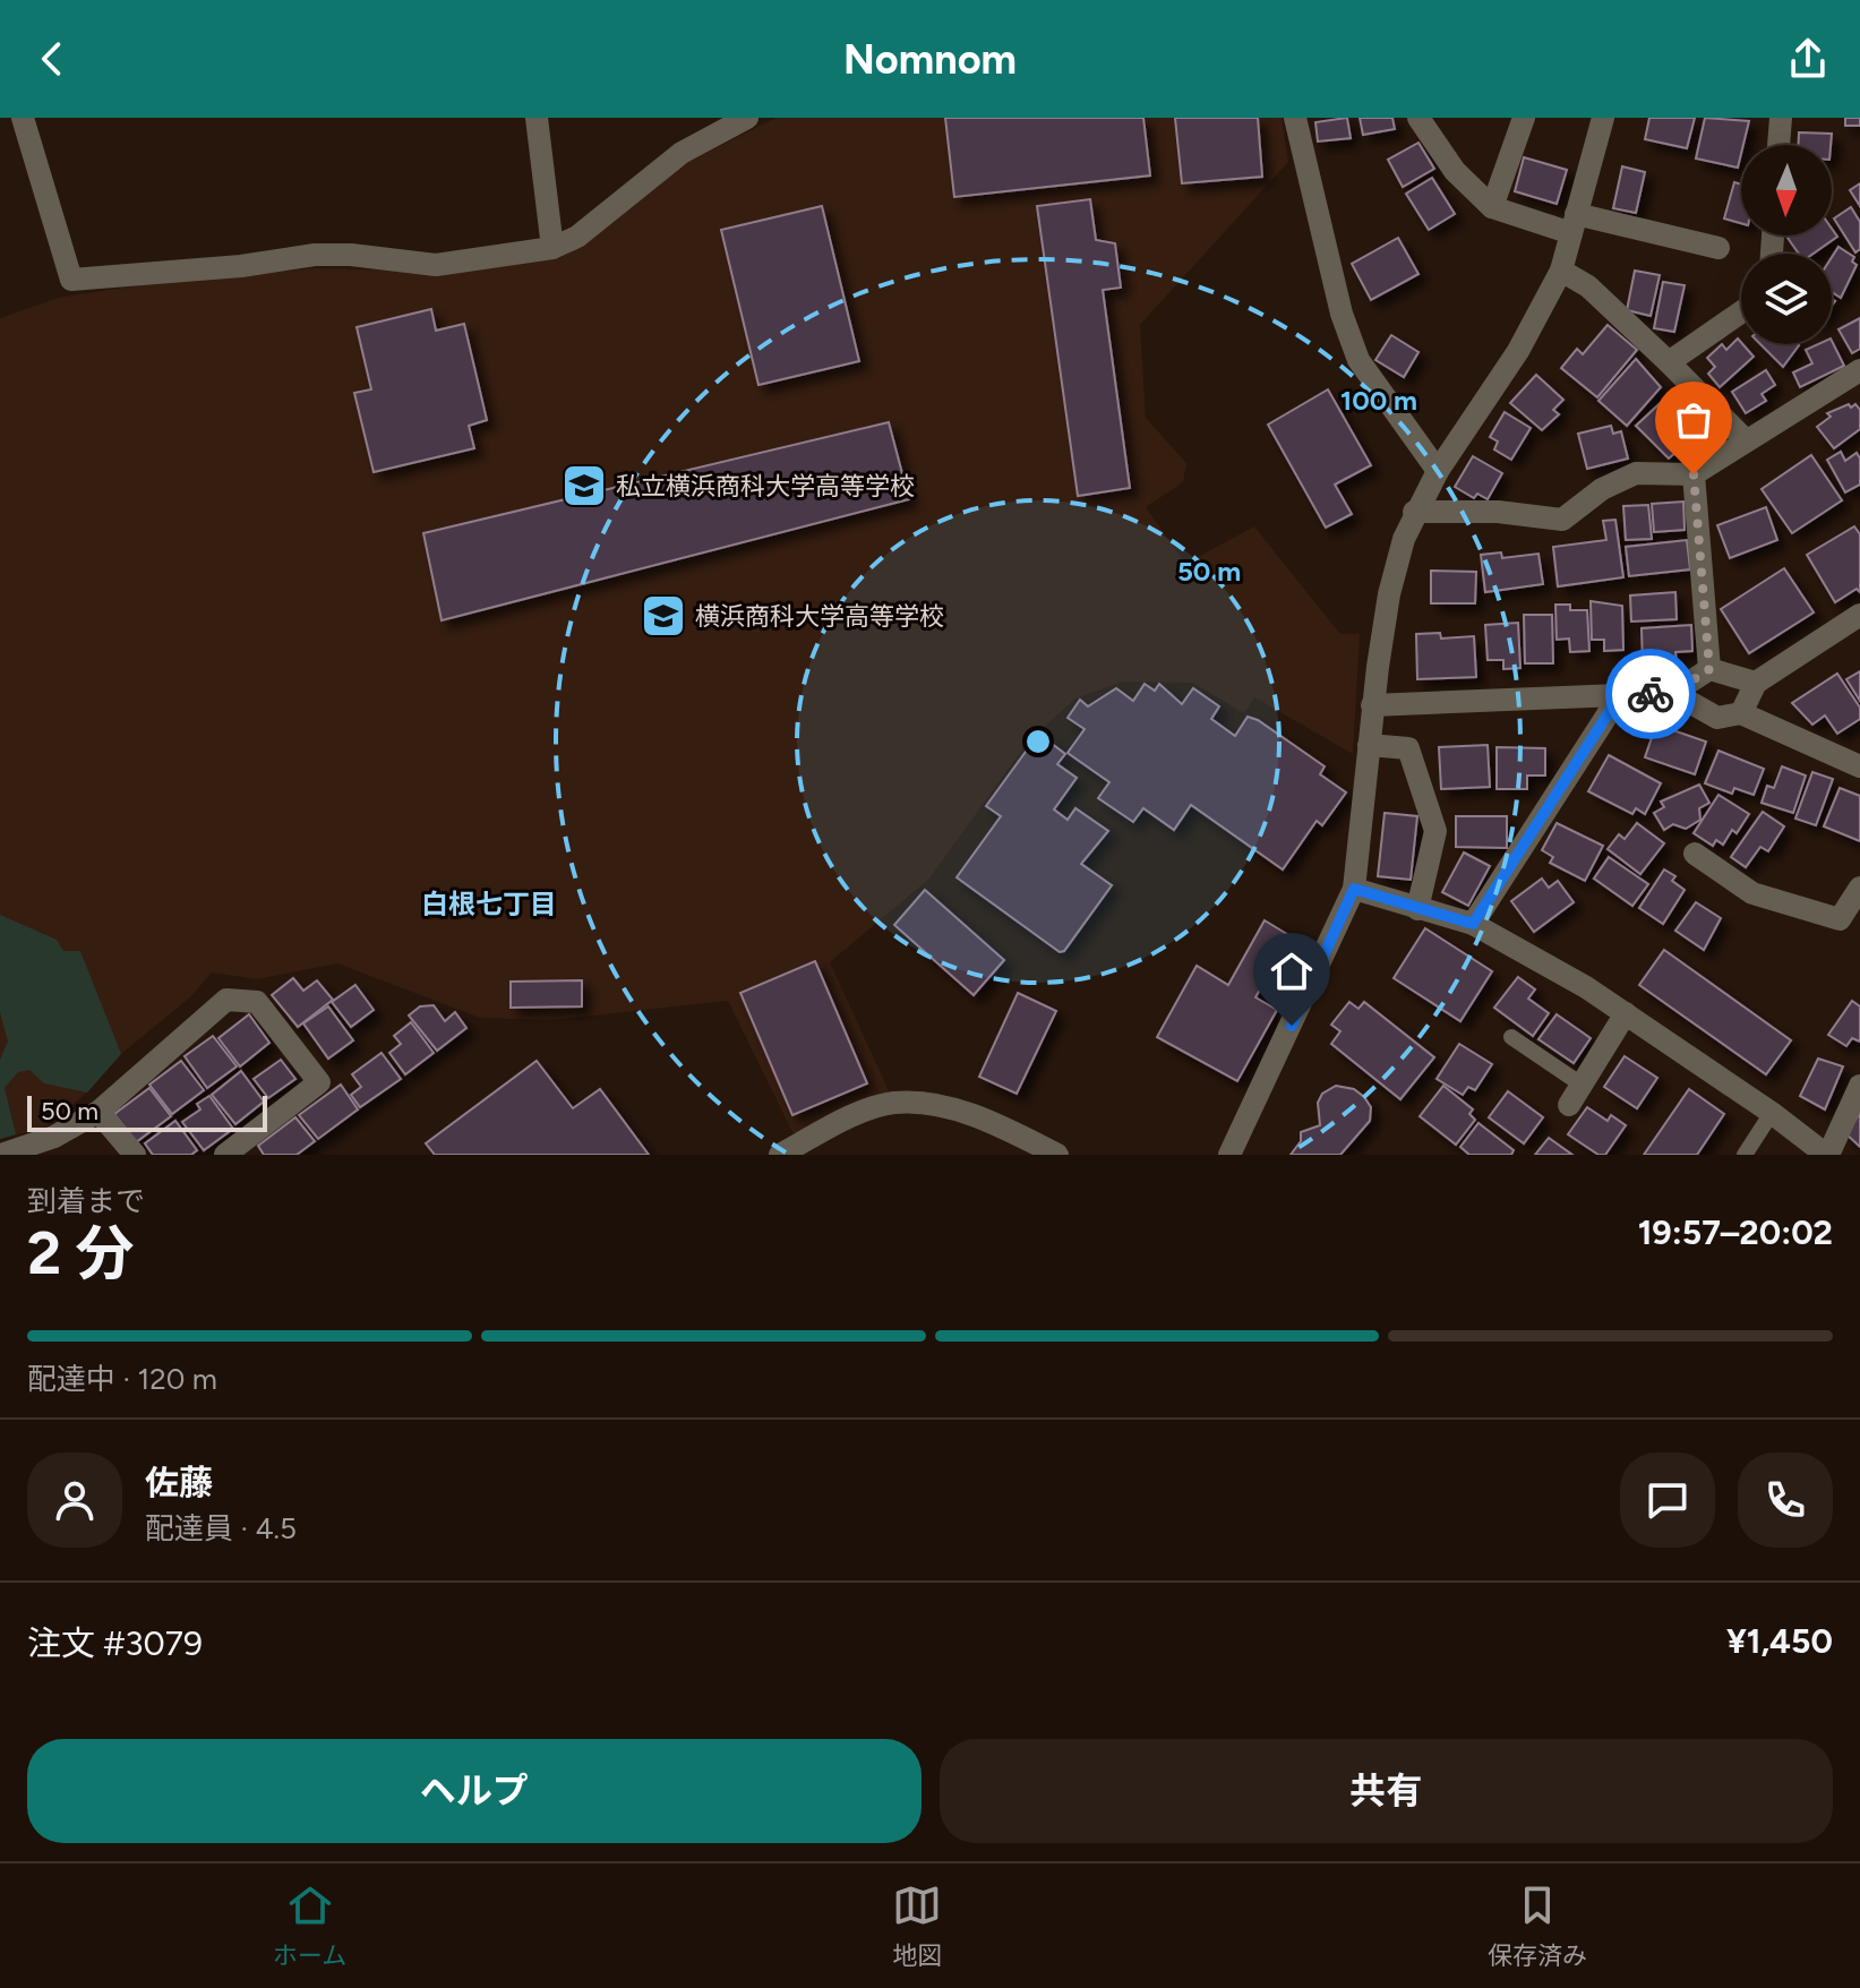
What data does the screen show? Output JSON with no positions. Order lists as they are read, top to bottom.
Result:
{
  "districts": ["白根七丁目"],
  "places": {
    "school or university": ["私立横浜商科大学高等学校", "横浜商科大学高等学校"]
  },
  "scale_bar": "50 m",
  "north": "bottom",
  "page": {
    "header": "Nomnom",
    "scale": "50 m",
    "heading": ["2 分", "到着まで", "19:57–20:02"],
    "panel": [
      "佐藤",
      "配達員 · 4.5",
      "注文 #3079",
      "¥1,450"
    ],
    "bar": "配達中 · 120 m",
    "buttons": ["ヘルプ", "共有"],
    "tabs": ["ホーム", "地図", "保存済み"]
  },
  "rings": ["100 m", "50 m"]
}
